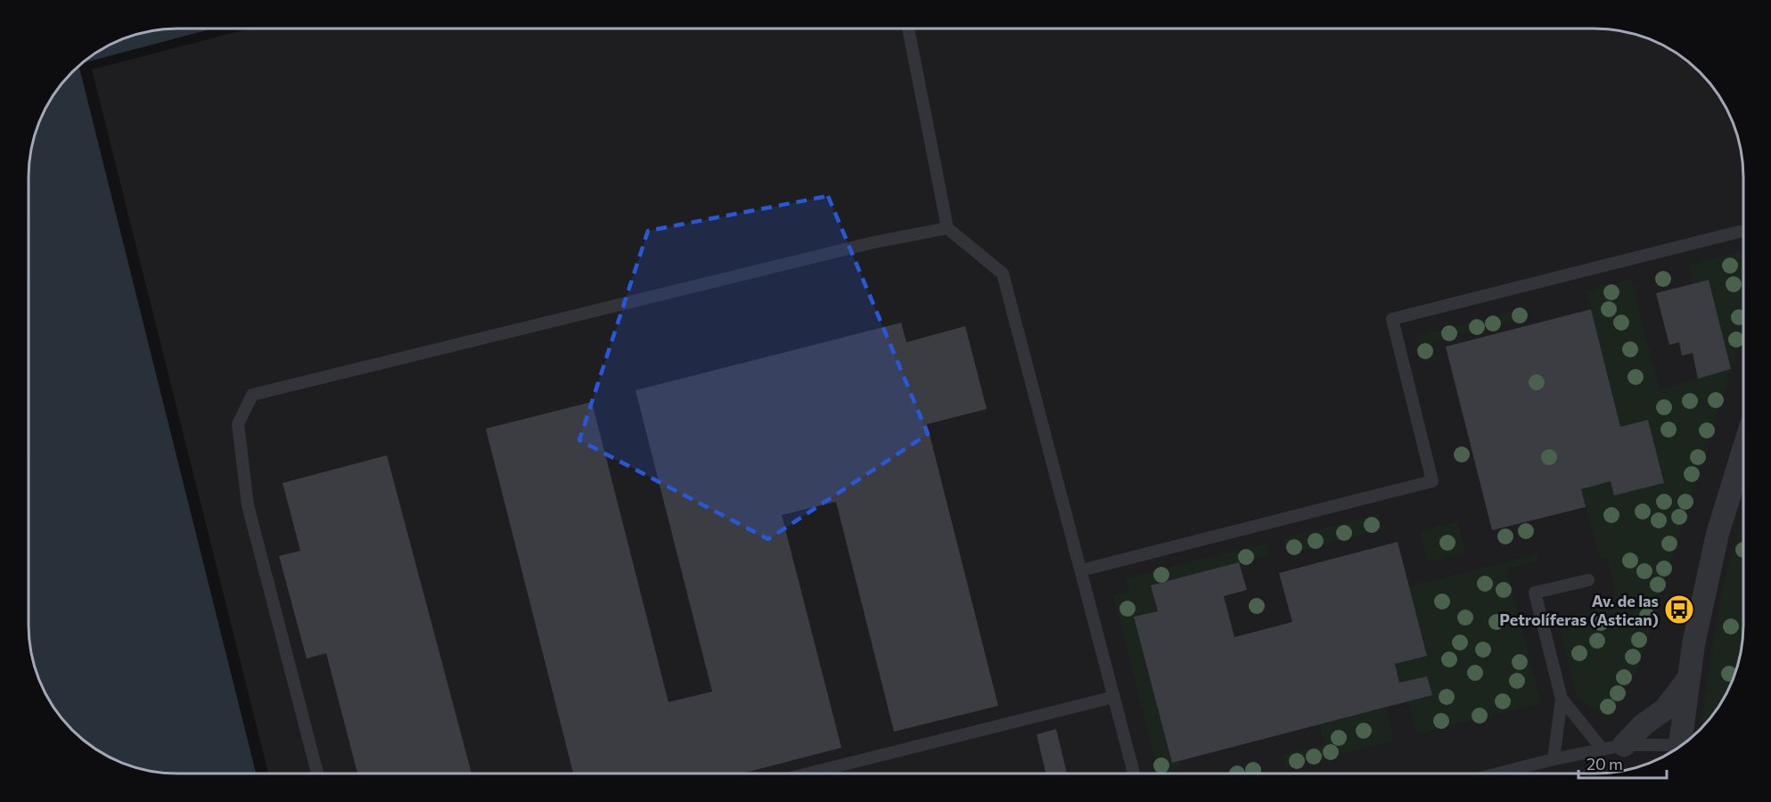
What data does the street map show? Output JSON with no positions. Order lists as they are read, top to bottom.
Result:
{
  "places": {
    "bus stop": ["Av. de las Petrolíferas (Astican)"]
  },
  "scale_bar": "20 m"
}
